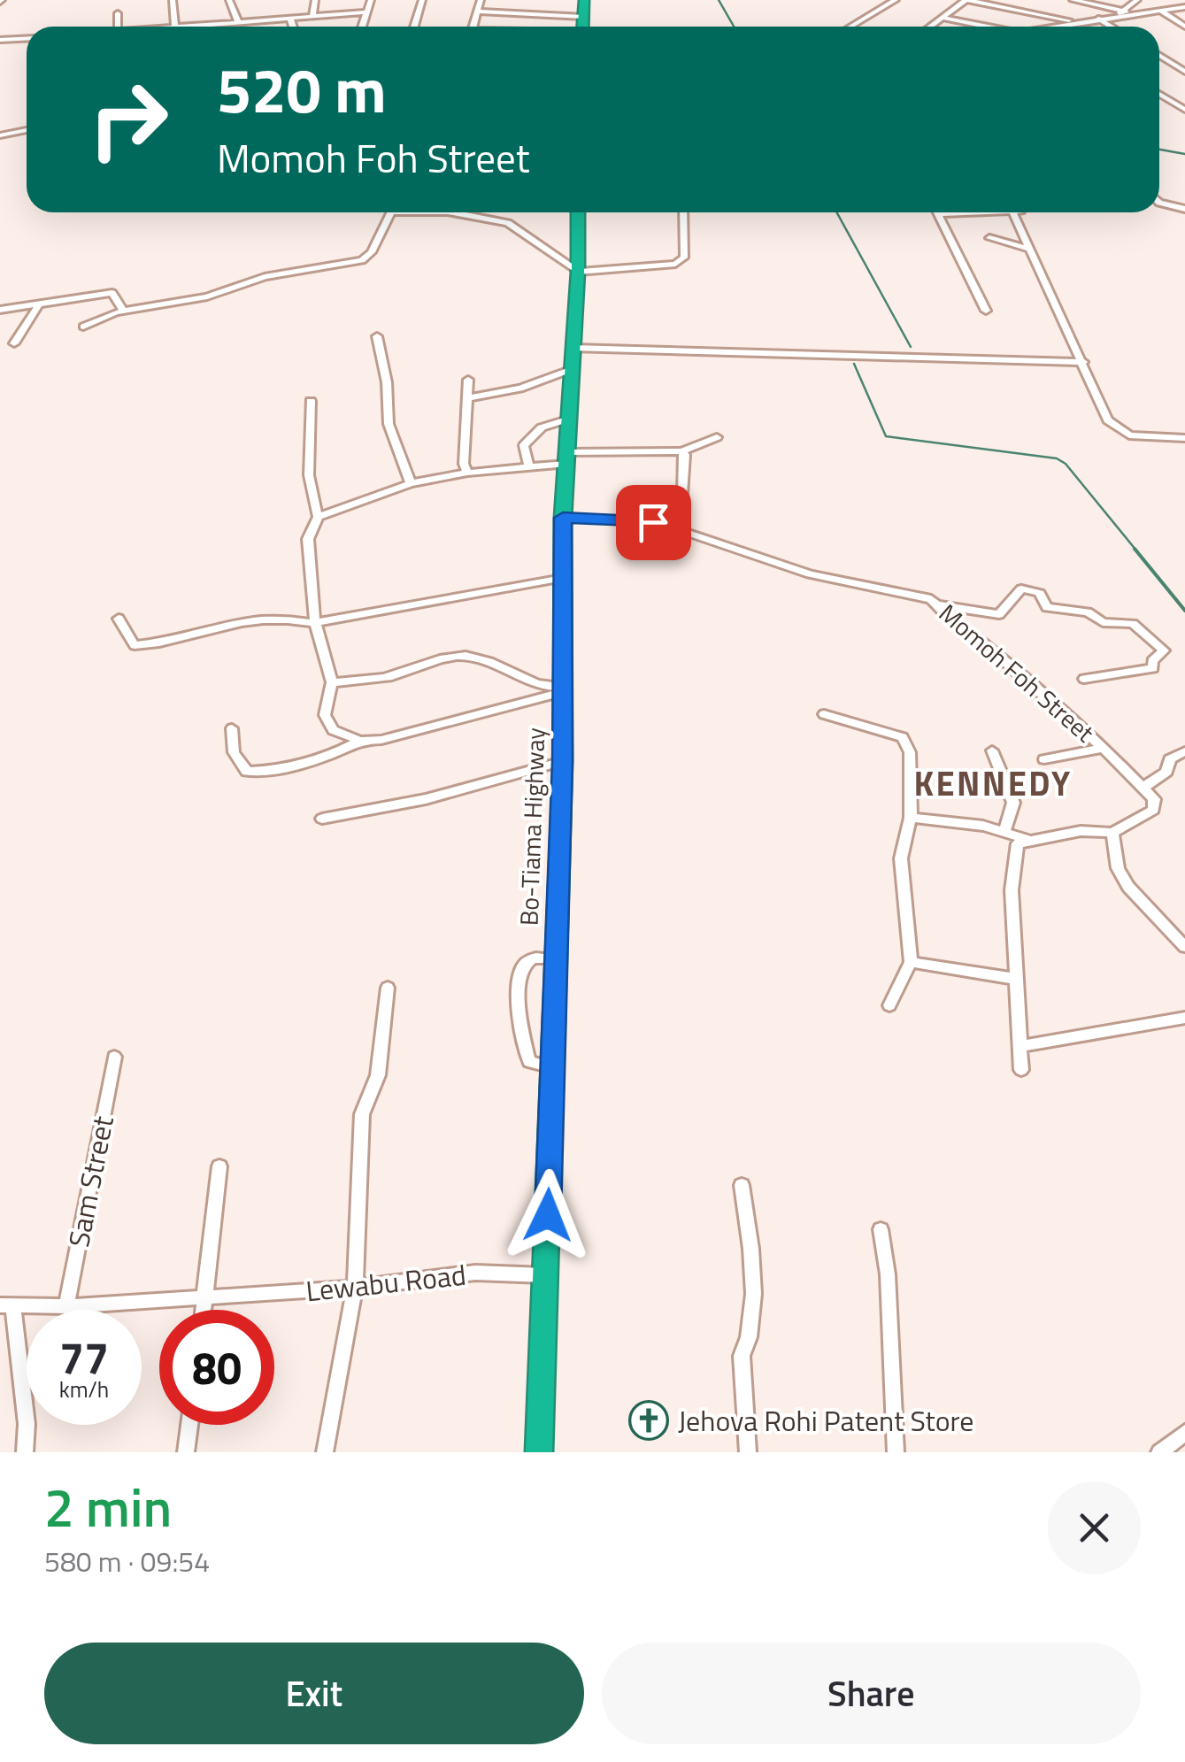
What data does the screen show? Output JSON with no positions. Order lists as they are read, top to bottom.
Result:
{
  "streets": {
    "highway": ["Bo-Tiama Highway"],
    "street": ["Momoh Foh Street", "Sam Street", "Lewabu Road"]
  },
  "crossings": [
    ["Momoh Foh Street", "Bo-Tiama Highway"],
    ["Bo-Tiama Highway", "Lewabu Road"],
    ["Sam Street", "Lewabu Road"]
  ],
  "districts": ["KENNEDY"],
  "places": {
    "church": ["Jehova Rohi Patent Store"]
  },
  "page": {
    "turn": ["520 m", "Momoh Foh Street"],
    "speed": "77 km/h",
    "limit": "80",
    "heading": ["2 min", "580 m · 09:54"],
    "buttons": ["Exit", "Share"]
  }
}
